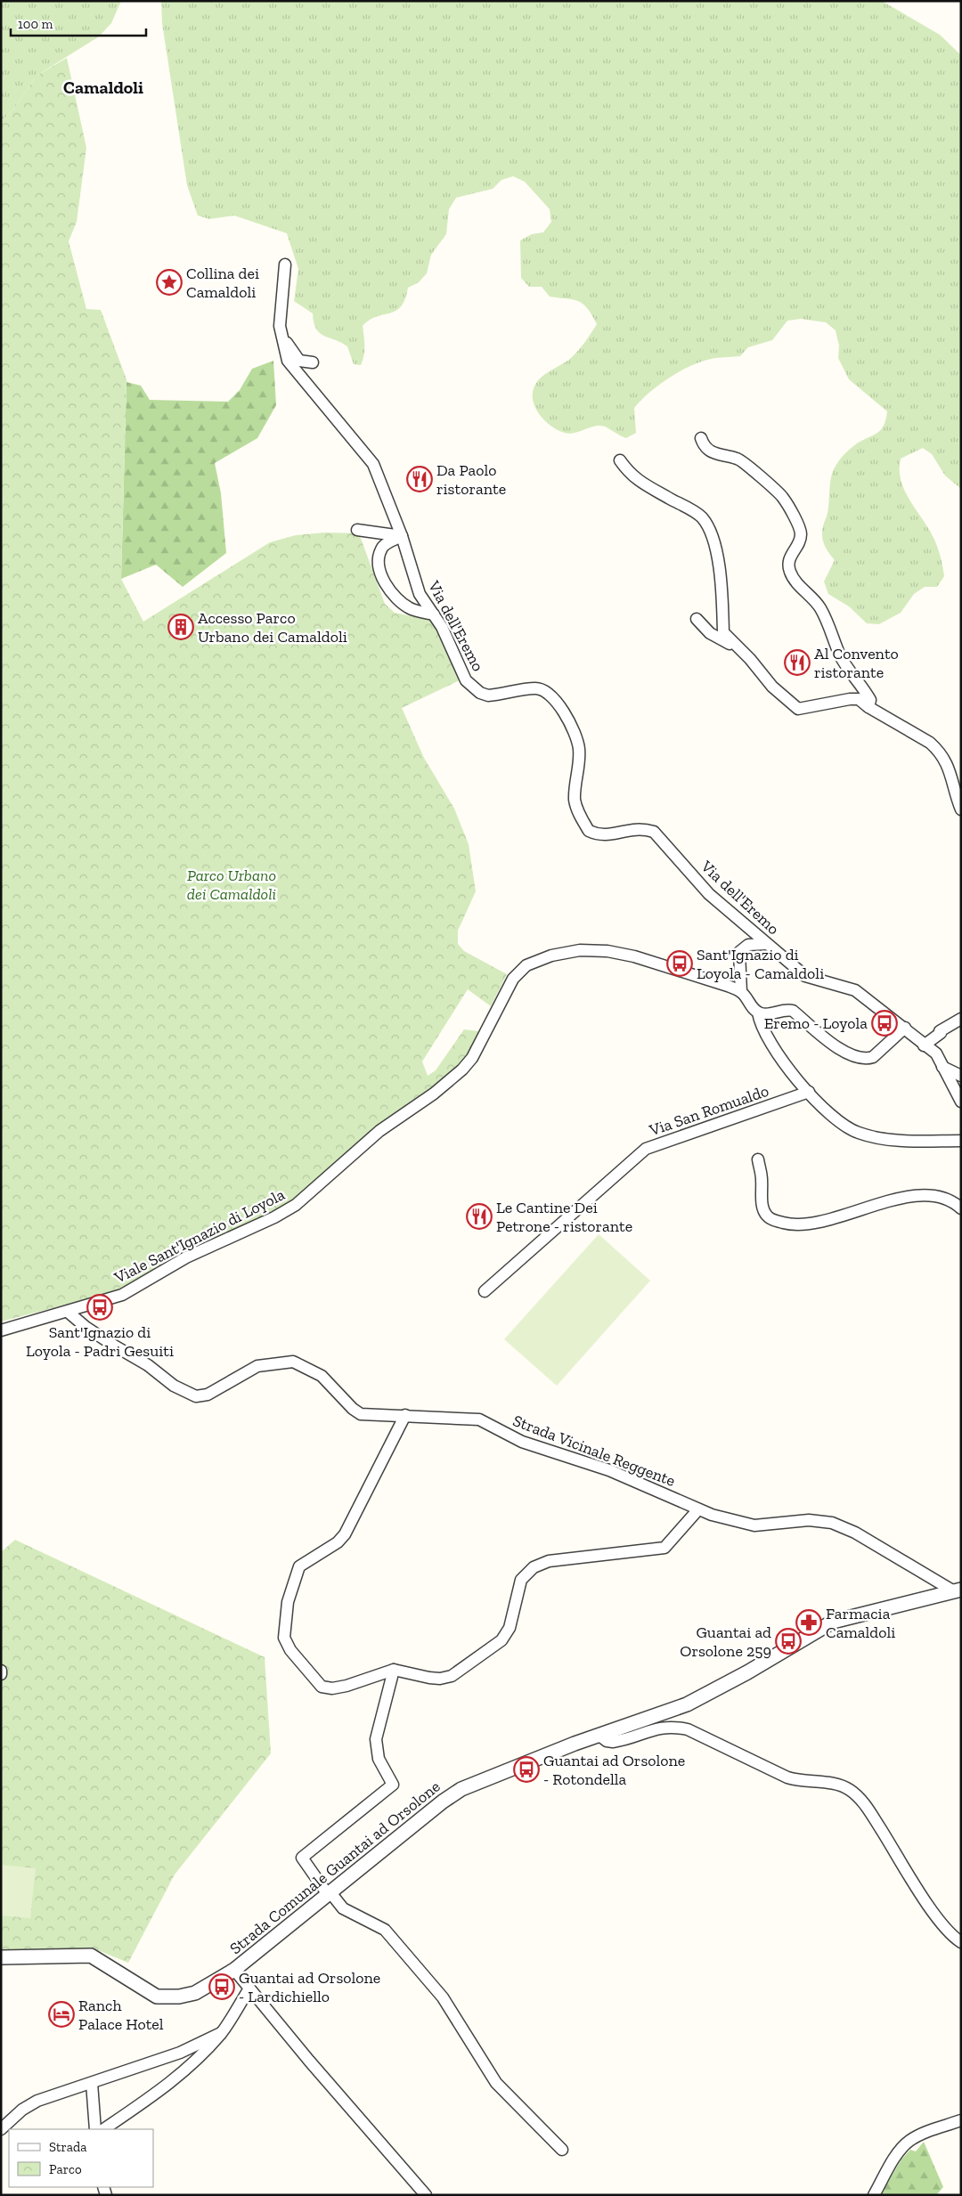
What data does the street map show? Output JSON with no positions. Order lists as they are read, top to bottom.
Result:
{
  "streets": {
    "street": [
      "Via dell'Eremo",
      "Via San Romualdo",
      "Viale Sant'Ignazio di Loyola",
      "Strada Vicinale Reggente",
      "Strada Comunale Guantai ad Orsolone"
    ]
  },
  "crossings": [
    ["Viale Sant'Ignazio di Loyola", "Strada Vicinale Reggente"],
    ["Strada Vicinale Reggente", "Strada Comunale Guantai ad Orsolone"]
  ],
  "districts": ["Camaldoli"],
  "parks": ["Parco Urbano dei Camaldoli"],
  "places": {
    "place": ["Collina dei Camaldoli"],
    "restaurant": ["Da Paolo ristorante", "Al Convento ristorante", "Le Cantine Dei Petrone - ristorante"],
    "building": ["Accesso Parco Urbano dei Camaldoli"],
    "bus stop": [
      "Sant'Ignazio di Loyola - Camaldoli",
      "Eremo - Loyola",
      "Sant'Ignazio di Loyola - Padri Gesuiti",
      "Guantai ad Orsolone 259",
      "Guantai ad Orsolone - Rotondella",
      "Guantai ad Orsolone - Lardichiello"
    ],
    "pharmacy": ["Farmacia Camaldoli"],
    "hotel": ["Ranch Palace Hotel"]
  },
  "legend": ["Strada", "Parco"],
  "scale_bar": "100 m"
}
